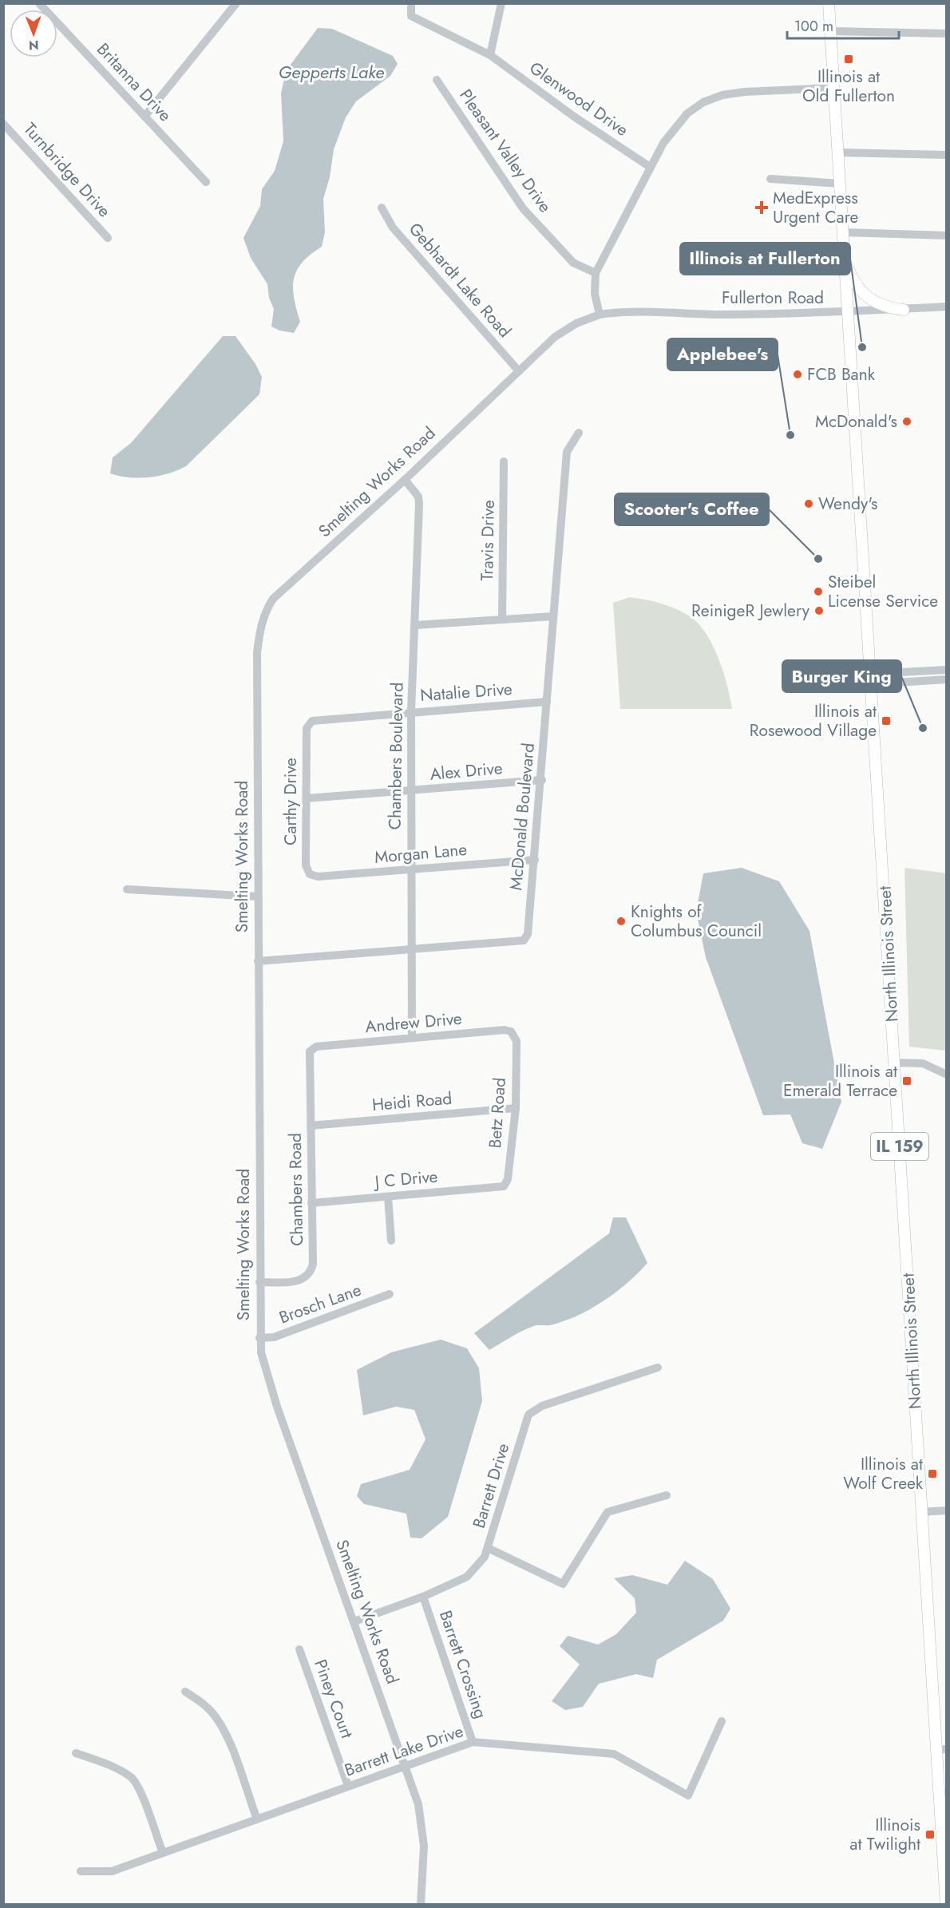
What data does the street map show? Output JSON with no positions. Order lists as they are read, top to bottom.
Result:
{
  "streets": {
    "main road": ["North Illinois Street", "IL 159"],
    "street": [
      "Britanna Drive",
      "Glenwood Drive",
      "Pleasant Valley Drive",
      "Turnbridge Drive",
      "Gebhardt Lake Road",
      "Fullerton Road",
      "Smelting Works Road",
      "Travis Drive",
      "Natalie Drive",
      "Chambers Boulevard",
      "Alex Drive",
      "Carthy Drive",
      "McDonald Boulevard",
      "Morgan Lane",
      "Andrew Drive",
      "Heidi Road",
      "Betz Road",
      "J C Drive",
      "Chambers Road",
      "Brosch Lane",
      "Barrett Drive",
      "Barrett Crossing",
      "Piney Court",
      "Barrett Lake Drive"
    ]
  },
  "crossings": [
    ["Gebhardt Lake Road", "Smelting Works Road"],
    ["Fullerton Road", "Smelting Works Road"],
    ["Fullerton Road", "North Illinois Street"],
    ["Smelting Works Road", "Chambers Boulevard"],
    ["Smelting Works Road", "McDonald Boulevard"],
    ["Smelting Works Road", "Chambers Road"],
    ["Smelting Works Road", "Brosch Lane"],
    ["Smelting Works Road", "Barrett Drive"],
    ["Smelting Works Road", "Barrett Lake Drive"],
    ["Natalie Drive", "Chambers Boulevard"],
    ["Natalie Drive", "Carthy Drive"],
    ["Natalie Drive", "McDonald Boulevard"],
    ["Chambers Boulevard", "Alex Drive"],
    ["Chambers Boulevard", "McDonald Boulevard"],
    ["Chambers Boulevard", "Morgan Lane"],
    ["Chambers Boulevard", "Andrew Drive"],
    ["Alex Drive", "Carthy Drive"],
    ["Alex Drive", "McDonald Boulevard"],
    ["Carthy Drive", "Morgan Lane"],
    ["McDonald Boulevard", "Morgan Lane"],
    ["Andrew Drive", "Betz Road"],
    ["Andrew Drive", "Chambers Road"],
    ["Heidi Road", "Betz Road"],
    ["Heidi Road", "Chambers Road"],
    ["Betz Road", "J C Drive"],
    ["J C Drive", "Chambers Road"],
    ["Barrett Drive", "Barrett Crossing"],
    ["Barrett Crossing", "Barrett Lake Drive"],
    ["Piney Court", "Barrett Lake Drive"]
  ],
  "water": ["Gepperts Lake"],
  "places": {
    "transit": [
      "Illinois at Old Fullerton",
      "Illinois at Rosewood Village",
      "Illinois at Emerald Terrace",
      "Illinois at Wolf Creek",
      "Illinois at Twilight"
    ],
    "health": ["MedExpress Urgent Care"],
    "other": [
      "Illinois at Fullerton",
      "FCB Bank",
      "McDonald's",
      "Applebee's",
      "Wendy's",
      "Scooter's Coffee",
      "Steibel License Service",
      "ReinigeR Jewlery",
      "Burger King",
      "Knights of Columbus Council"
    ]
  },
  "scale_bar": "100 m",
  "north": "bottom"
}
